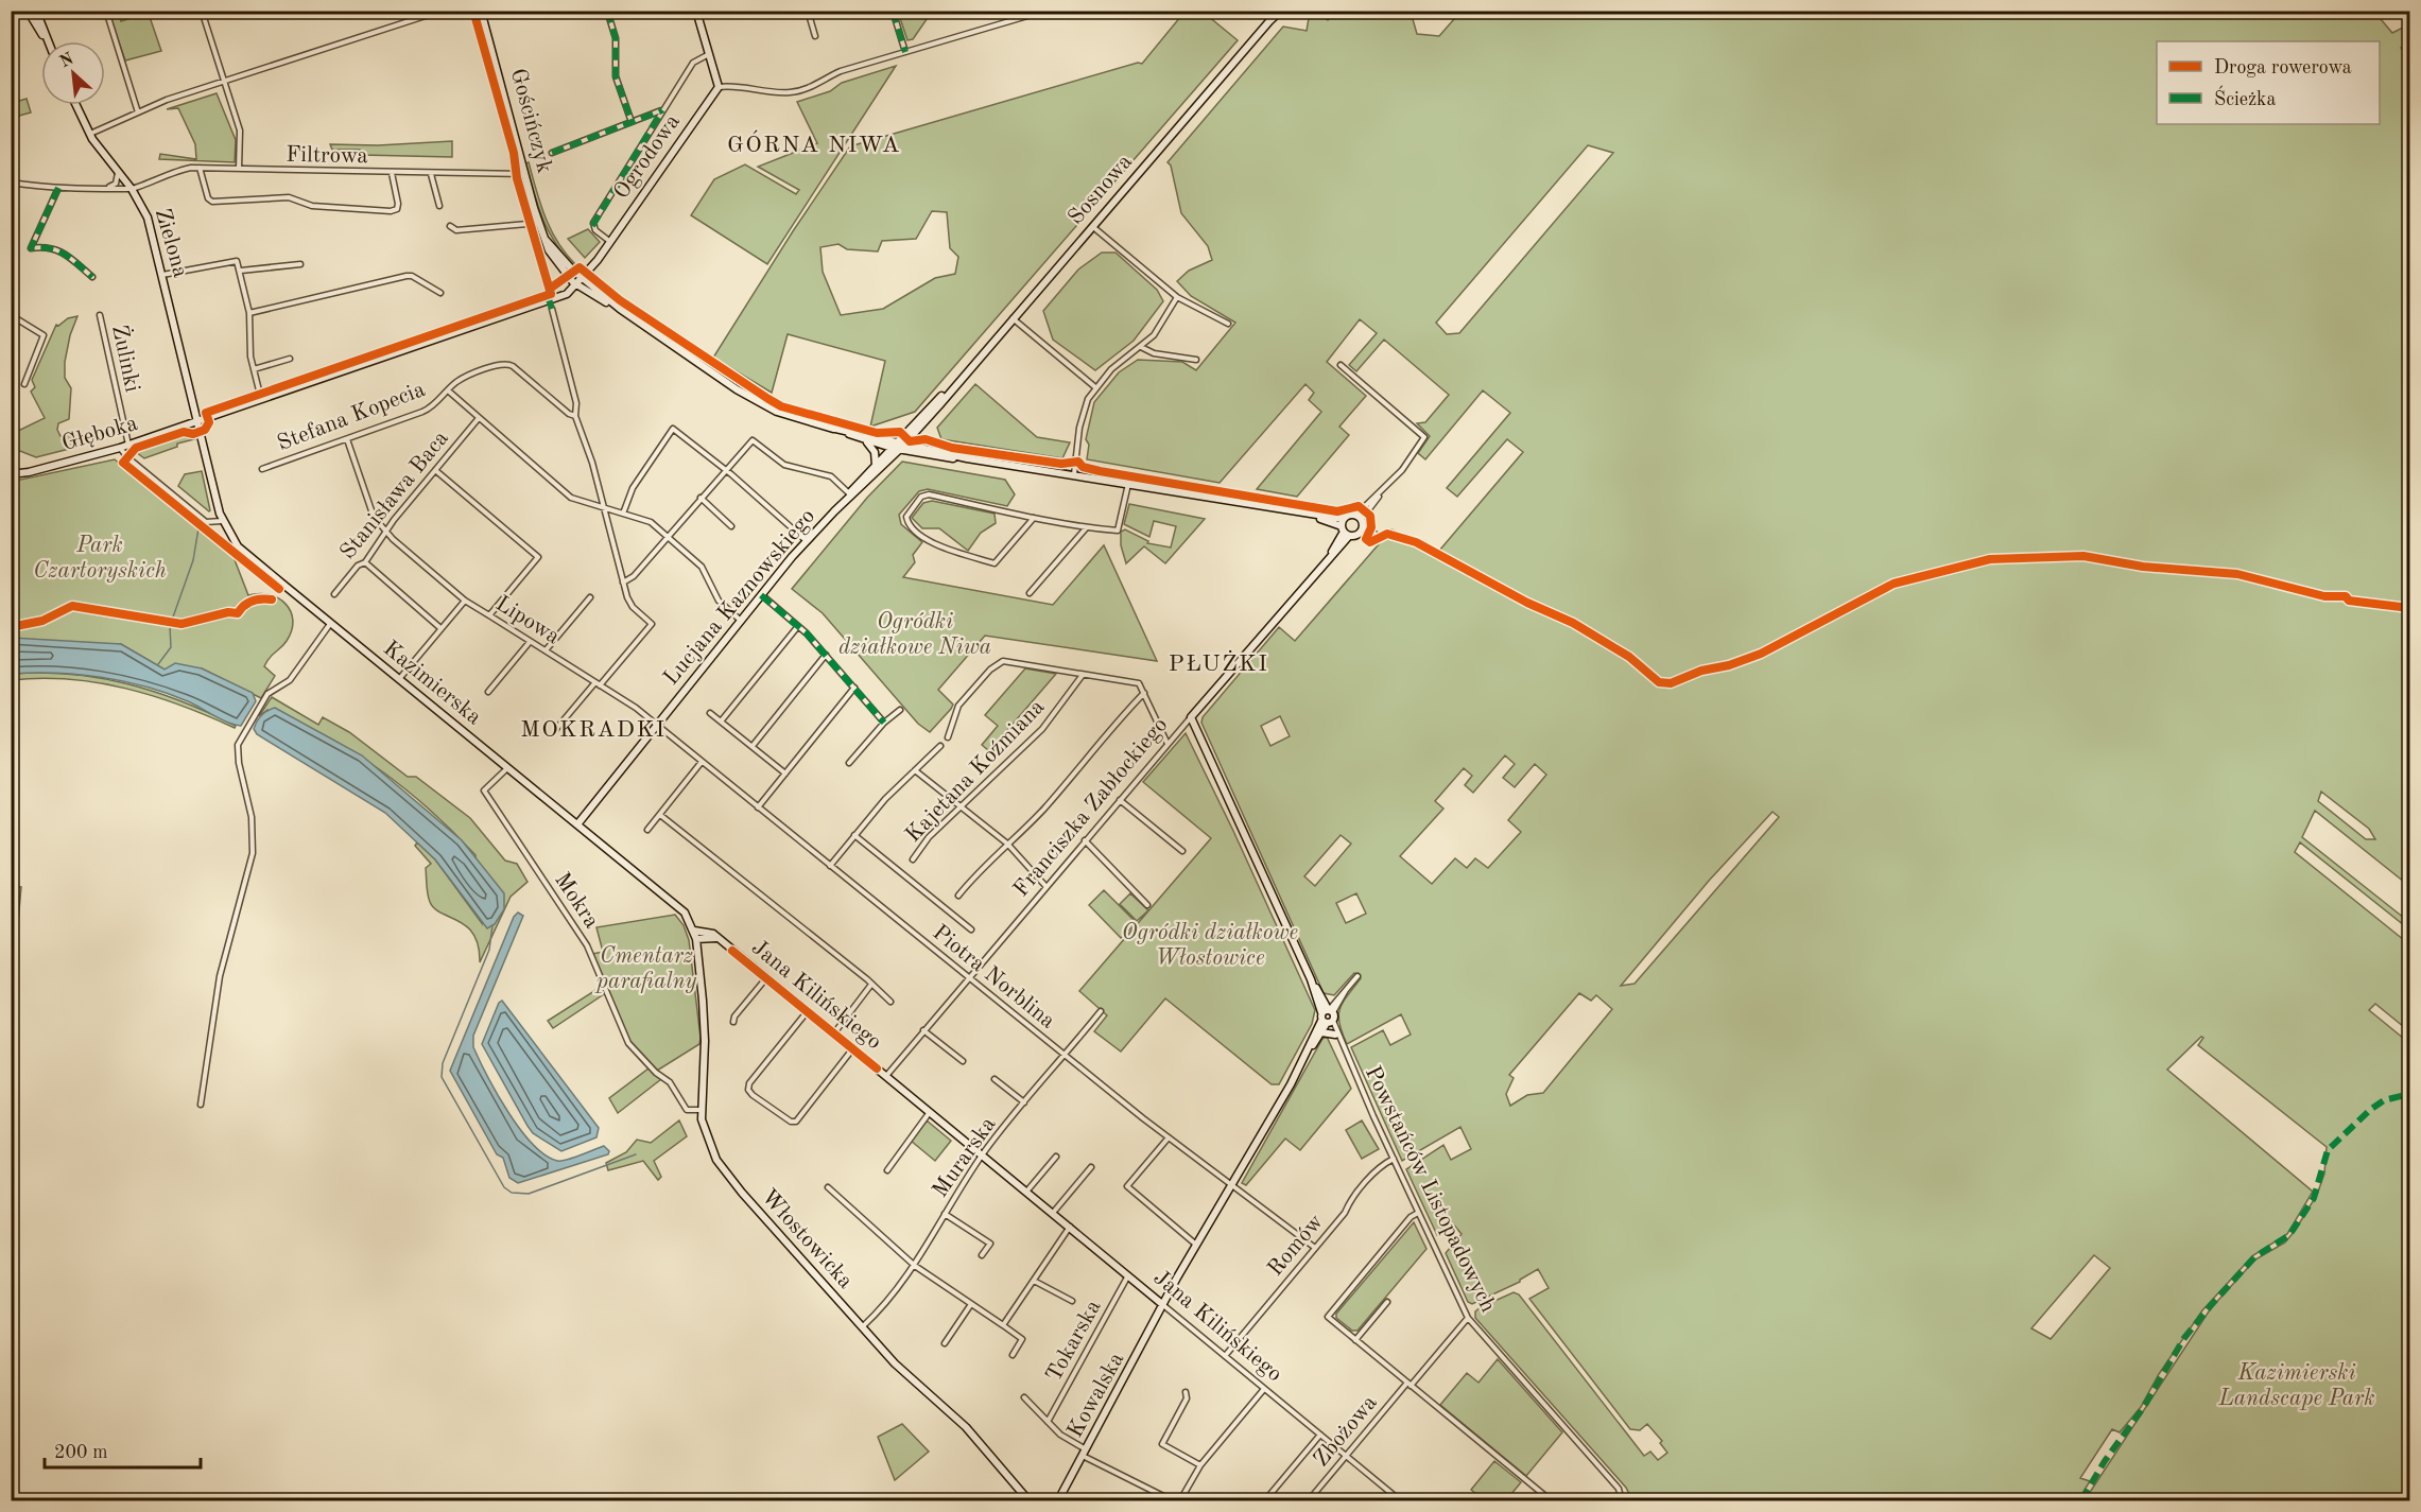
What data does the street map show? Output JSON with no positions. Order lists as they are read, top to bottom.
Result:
{
  "streets": {
    "street": [
      "Gościńczyk",
      "Filtrowa",
      "Ogrodowa",
      "Sosnowa",
      "Zielona",
      "Żulinki",
      "Stefana Kopecia",
      "Głęboka",
      "Stanisława Baca",
      "Lucjana Kaznowskiego",
      "Lipowa",
      "Kazimierska",
      "Kajetana Koźmiana",
      "Franciszka Zabłockiego",
      "Mokra",
      "Piotra Norblina",
      "Jana Kilińskiego",
      "Murarska",
      "Powstańców Listopadowych",
      "Włostowicka",
      "Romów",
      "Tokarska",
      "Kowalska",
      "Zbożowa"
    ]
  },
  "crossings": [
    ["Gościńczyk", "Filtrowa"],
    ["Gościńczyk", "Ogrodowa"],
    ["Filtrowa", "Zielona"],
    ["Ogrodowa", "Głęboka"],
    ["Sosnowa", "Lucjana Kaznowskiego"],
    ["Zielona", "Głęboka"],
    ["Zielona", "Kazimierska"],
    ["Żulinki", "Głęboka"],
    ["Głęboka", "Kazimierska"],
    ["Lucjana Kaznowskiego", "Lipowa"],
    ["Lucjana Kaznowskiego", "Kazimierska"],
    ["Lucjana Kaznowskiego", "Piotra Norblina"],
    ["Lipowa", "Kazimierska"],
    ["Lipowa", "Piotra Norblina"],
    ["Kazimierska", "Mokra"],
    ["Kazimierska", "Jana Kilińskiego"],
    ["Kazimierska", "Włostowicka"],
    ["Franciszka Zabłockiego", "Piotra Norblina"],
    ["Franciszka Zabłockiego", "Jana Kilińskiego"],
    ["Franciszka Zabłockiego", "Powstańców Listopadowych"],
    ["Mokra", "Włostowicka"],
    ["Piotra Norblina", "Murarska"],
    ["Piotra Norblina", "Romów"],
    ["Piotra Norblina", "Kowalska"],
    ["Jana Kilińskiego", "Murarska"],
    ["Jana Kilińskiego", "Włostowicka"],
    ["Jana Kilińskiego", "Romów"],
    ["Jana Kilińskiego", "Tokarska"],
    ["Jana Kilińskiego", "Kowalska"],
    ["Jana Kilińskiego", "Zbożowa"],
    ["Murarska", "Włostowicka"],
    ["Powstańców Listopadowych", "Romów"],
    ["Powstańców Listopadowych", "Zbożowa"]
  ],
  "districts": ["GÓRNA NIWA", "PŁUŻKI", "MOKRADKI"],
  "parks": [
    "Park Czartoryskich",
    "Ogródki działkowe Niwa",
    "Ogródki działkowe Włostowice",
    "Cmentarz parafialny",
    "Kazimierski Landscape Park"
  ],
  "legend": ["Droga rowerowa", "Ścieżka"],
  "scale_bar": "200 m",
  "north": "top left"
}
